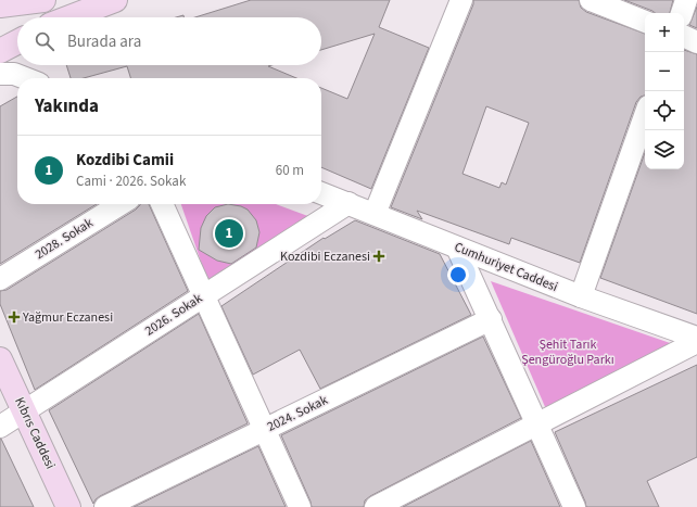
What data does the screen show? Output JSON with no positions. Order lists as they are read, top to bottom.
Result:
{
  "streets": {
    "main road": ["Kıbrıs Caddesi"],
    "street": [
      "2028. Sokak",
      "Cumhuriyet Caddesi",
      "2026. Sokak",
      "2024. Sokak"
    ]
  },
  "crossings": [
    ["Cumhuriyet Caddesi", "2026. Sokak"],
    ["2026. Sokak", "Kıbrıs Caddesi"]
  ],
  "parks": ["Şehit Tarık Şengüroğlu Parkı"],
  "places": {
    "health": ["Kozdibi Eczanesi", "Yağmur Eczanesi"]
  },
  "page": {
    "map_buttons": ["+", "−"],
    "search": "Burada ara",
    "heading": "Yakında",
    "list": [
      {
        "mark": "1",
        "name": "Kozdibi Camii",
        "note": "Cami · 2026. Sokak",
        "value": "60 m"
      }
    ],
    "pins": "1"
  }
}
